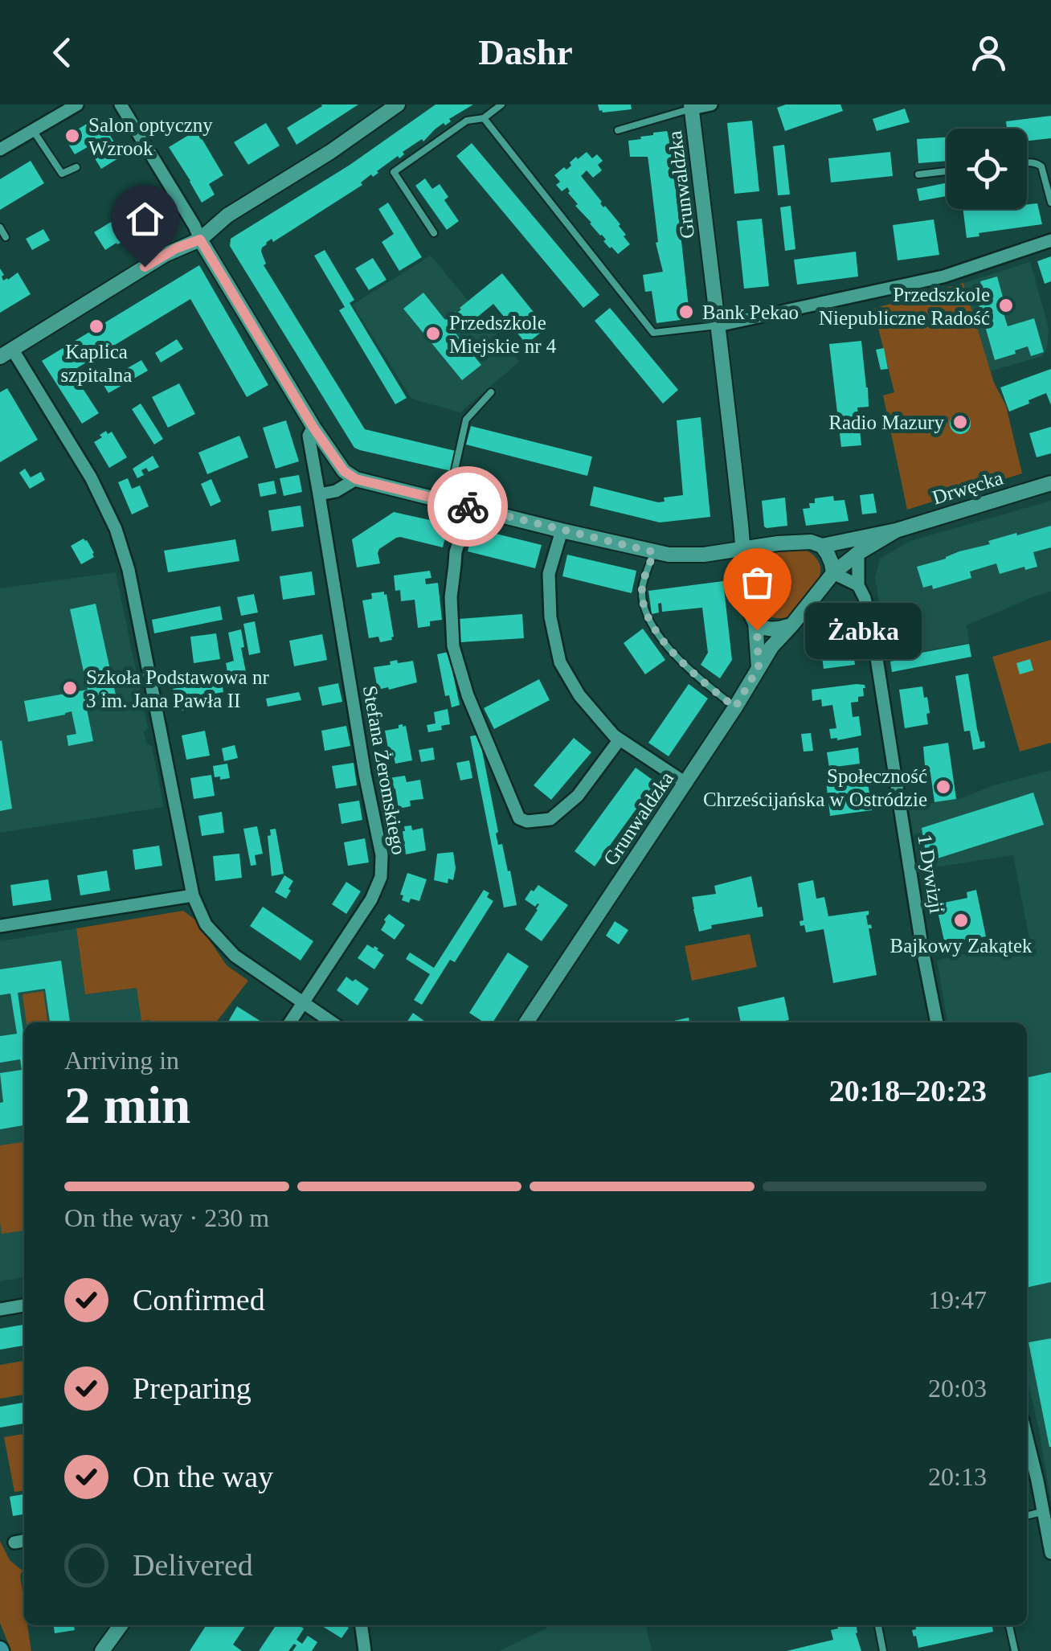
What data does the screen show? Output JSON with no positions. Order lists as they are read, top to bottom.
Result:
{
  "streets": {
    "street": [
      "Grunwaldzka",
      "Drwęcka",
      "Stefana Żeromskiego",
      "1 Dywizji"
    ]
  },
  "crossings": [
    ["Grunwaldzka", "Drwęcka"],
    ["Drwęcka", "1 Dywizji"]
  ],
  "places": [
    "Salon optyczny Wzrook",
    "Przedszkole Niepubliczne Radość",
    "Bank Pekao",
    "Kaplica szpitalna",
    "Przedszkole Miejskie nr 4",
    "Radio Mazury",
    "Żabka",
    "Szkoła Podstawowa nr 3 im. Jana Pawła II",
    "Społeczność Chrześcijańska w Ostródzie",
    "Bajkowy Zakątek"
  ],
  "page": {
    "header": "Dashr",
    "bubble": "Żabka",
    "heading": ["2 min", "Arriving in", "20:18–20:23"],
    "bar": "On the way · 230 m",
    "list": [
      ["Confirmed", "19:47"],
      ["Preparing", "20:03"],
      ["On the way", "20:13"],
      "Delivered"
    ]
  }
}
